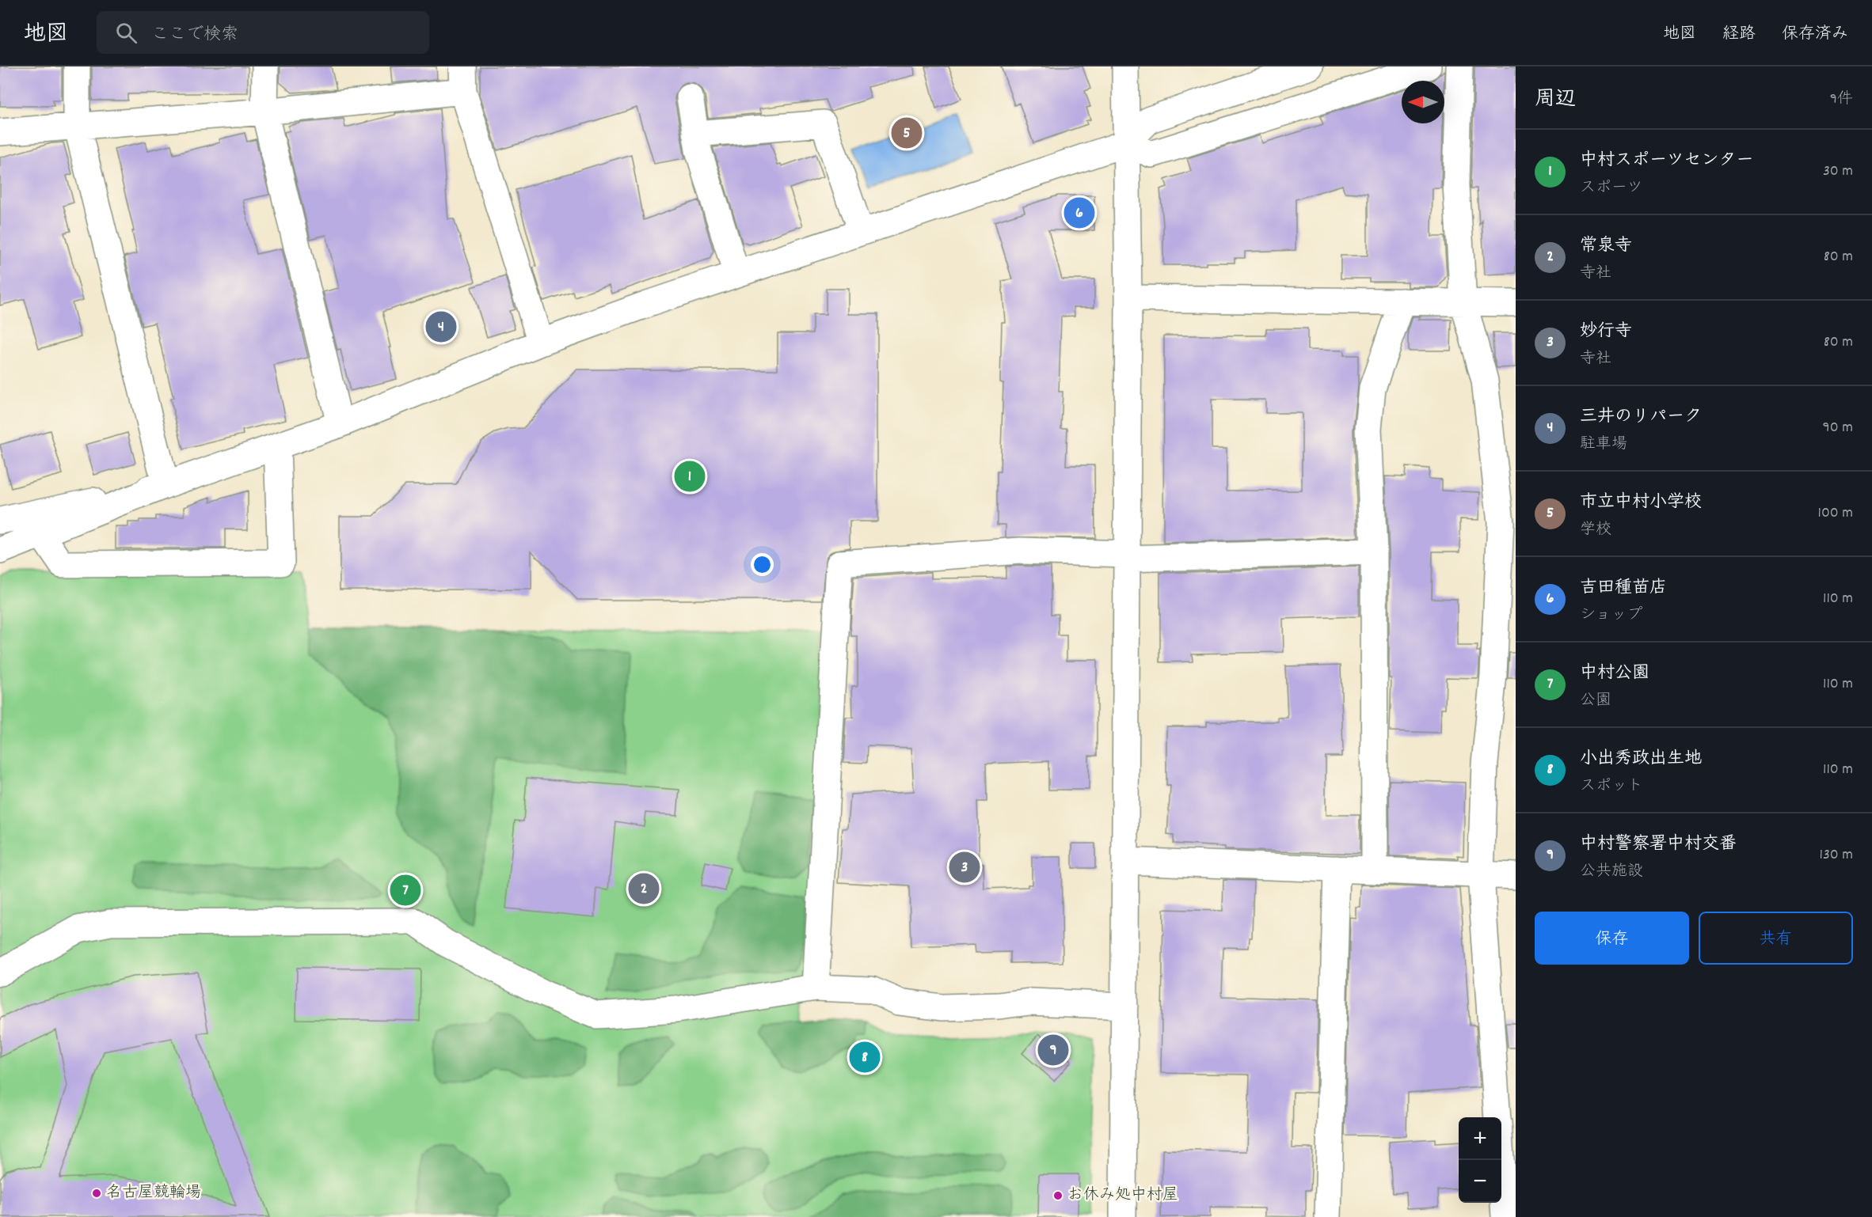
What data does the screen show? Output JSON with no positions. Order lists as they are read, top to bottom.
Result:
{
  "places": ["名古屋競輪場", "お休み処中村屋"],
  "north": "left",
  "page": {
    "header": "地図",
    "search": "ここで検索",
    "nav": ["地図", "経路", "保存済み"],
    "heading": ["周辺", "9件"],
    "pins": [
      "5",
      "6",
      "4",
      "1",
      "3",
      "2",
      "7",
      "9",
      "8"
    ],
    "list": [
      {
        "mark": "1",
        "name": "中村スポーツセンター",
        "note": "スポーツ",
        "value": "30 m"
      },
      {
        "mark": "2",
        "name": "常泉寺",
        "note": "寺社",
        "value": "80 m"
      },
      {
        "mark": "3",
        "name": "妙行寺",
        "note": "寺社",
        "value": "80 m"
      },
      {
        "mark": "4",
        "name": "三井のリパーク",
        "note": "駐車場",
        "value": "90 m"
      },
      {
        "mark": "5",
        "name": "市立中村小学校",
        "note": "学校",
        "value": "100 m"
      },
      {
        "mark": "6",
        "name": "吉田種苗店",
        "note": "ショップ",
        "value": "110 m"
      },
      {
        "mark": "7",
        "name": "中村公園",
        "note": "公園",
        "value": "110 m"
      },
      {
        "mark": "8",
        "name": "小出秀政出生地",
        "note": "スポット",
        "value": "110 m"
      },
      {
        "mark": "9",
        "name": "中村警察署中村交番",
        "note": "公共施設",
        "value": "130 m"
      }
    ],
    "buttons": ["保存", "共有"],
    "map_buttons": ["+", "−"]
  }
}
